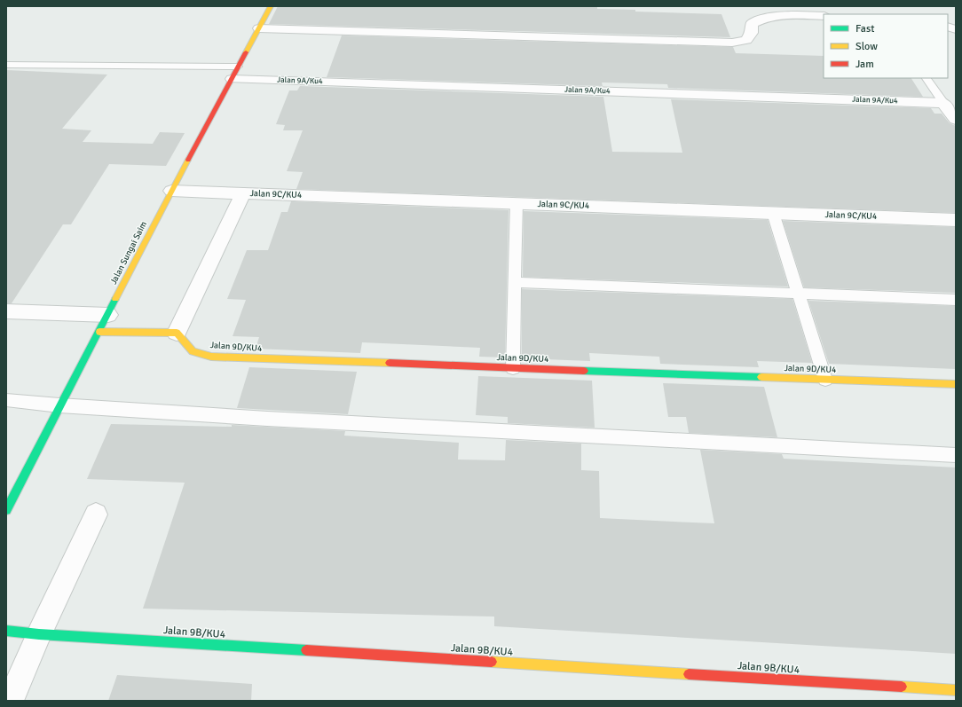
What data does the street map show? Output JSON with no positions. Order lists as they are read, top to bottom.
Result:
{
  "streets": {
    "street": [
      "Jalan 9A/Ku4",
      "Jalan 9C/KU4",
      "Jalan Sungai Saim",
      "Jalan 9D/KU4",
      "Jalan 9B/KU4"
    ]
  },
  "crossings": [
    ["Jalan 9A/Ku4", "Jalan Sungai Saim"],
    ["Jalan 9C/KU4", "Jalan Sungai Saim"]
  ],
  "legend": ["Fast", "Slow", "Jam"]
}
